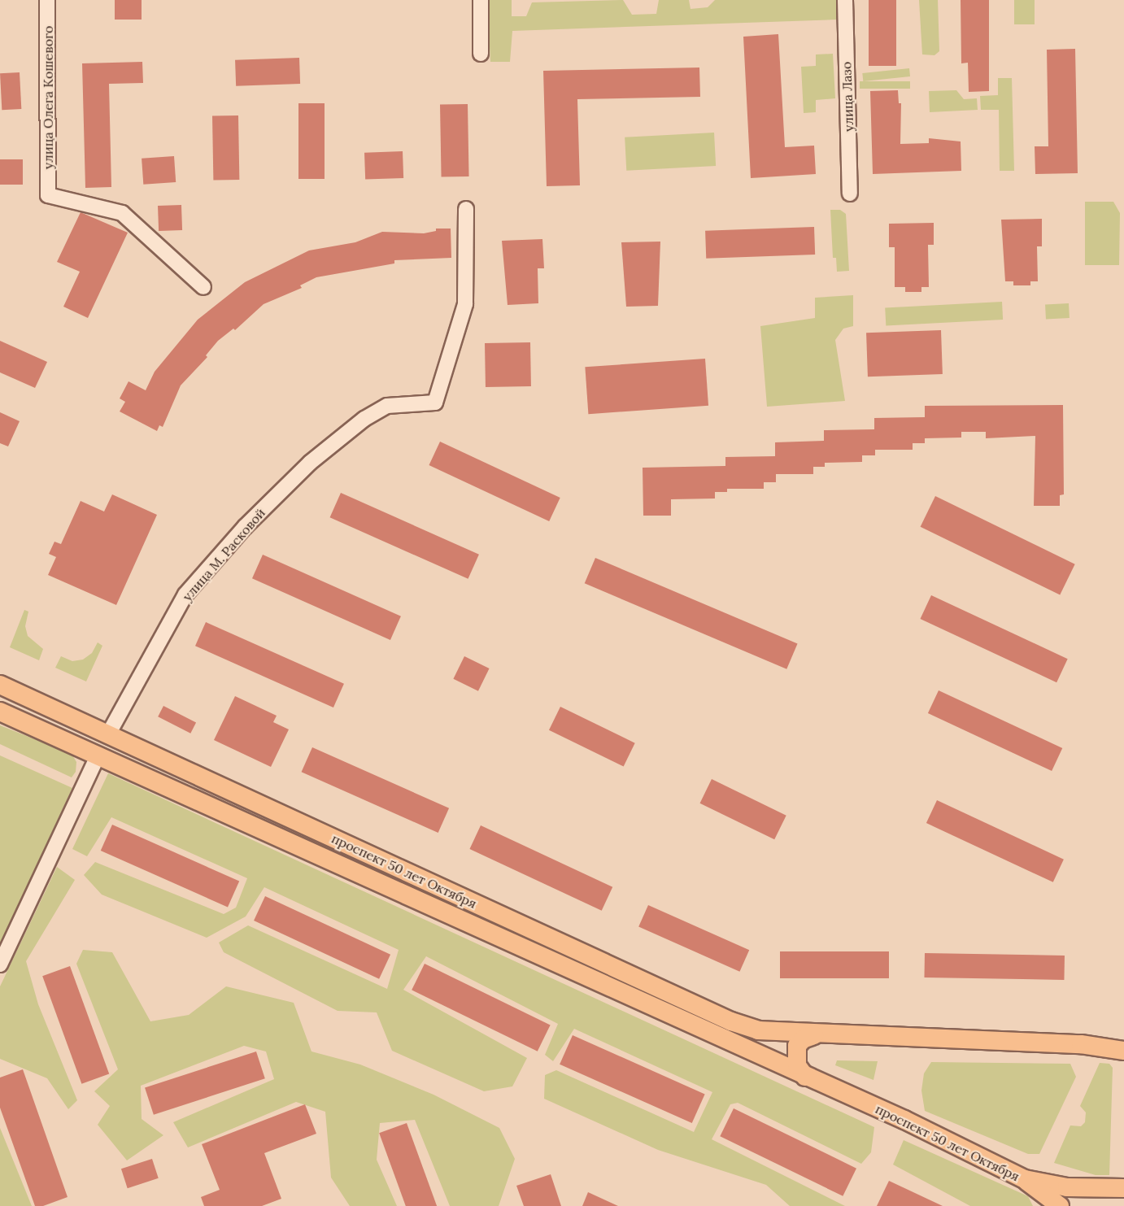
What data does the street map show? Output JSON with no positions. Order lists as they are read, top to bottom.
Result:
{
  "streets": {
    "main road": ["улица М. Расковой", "проспект 50 лет Октября"],
    "street": ["улица Лазо", "улица Олега Кошевого"]
  },
  "crossings": [
    ["улица М. Расковой", "проспект 50 лет Октября"]
  ]
}
